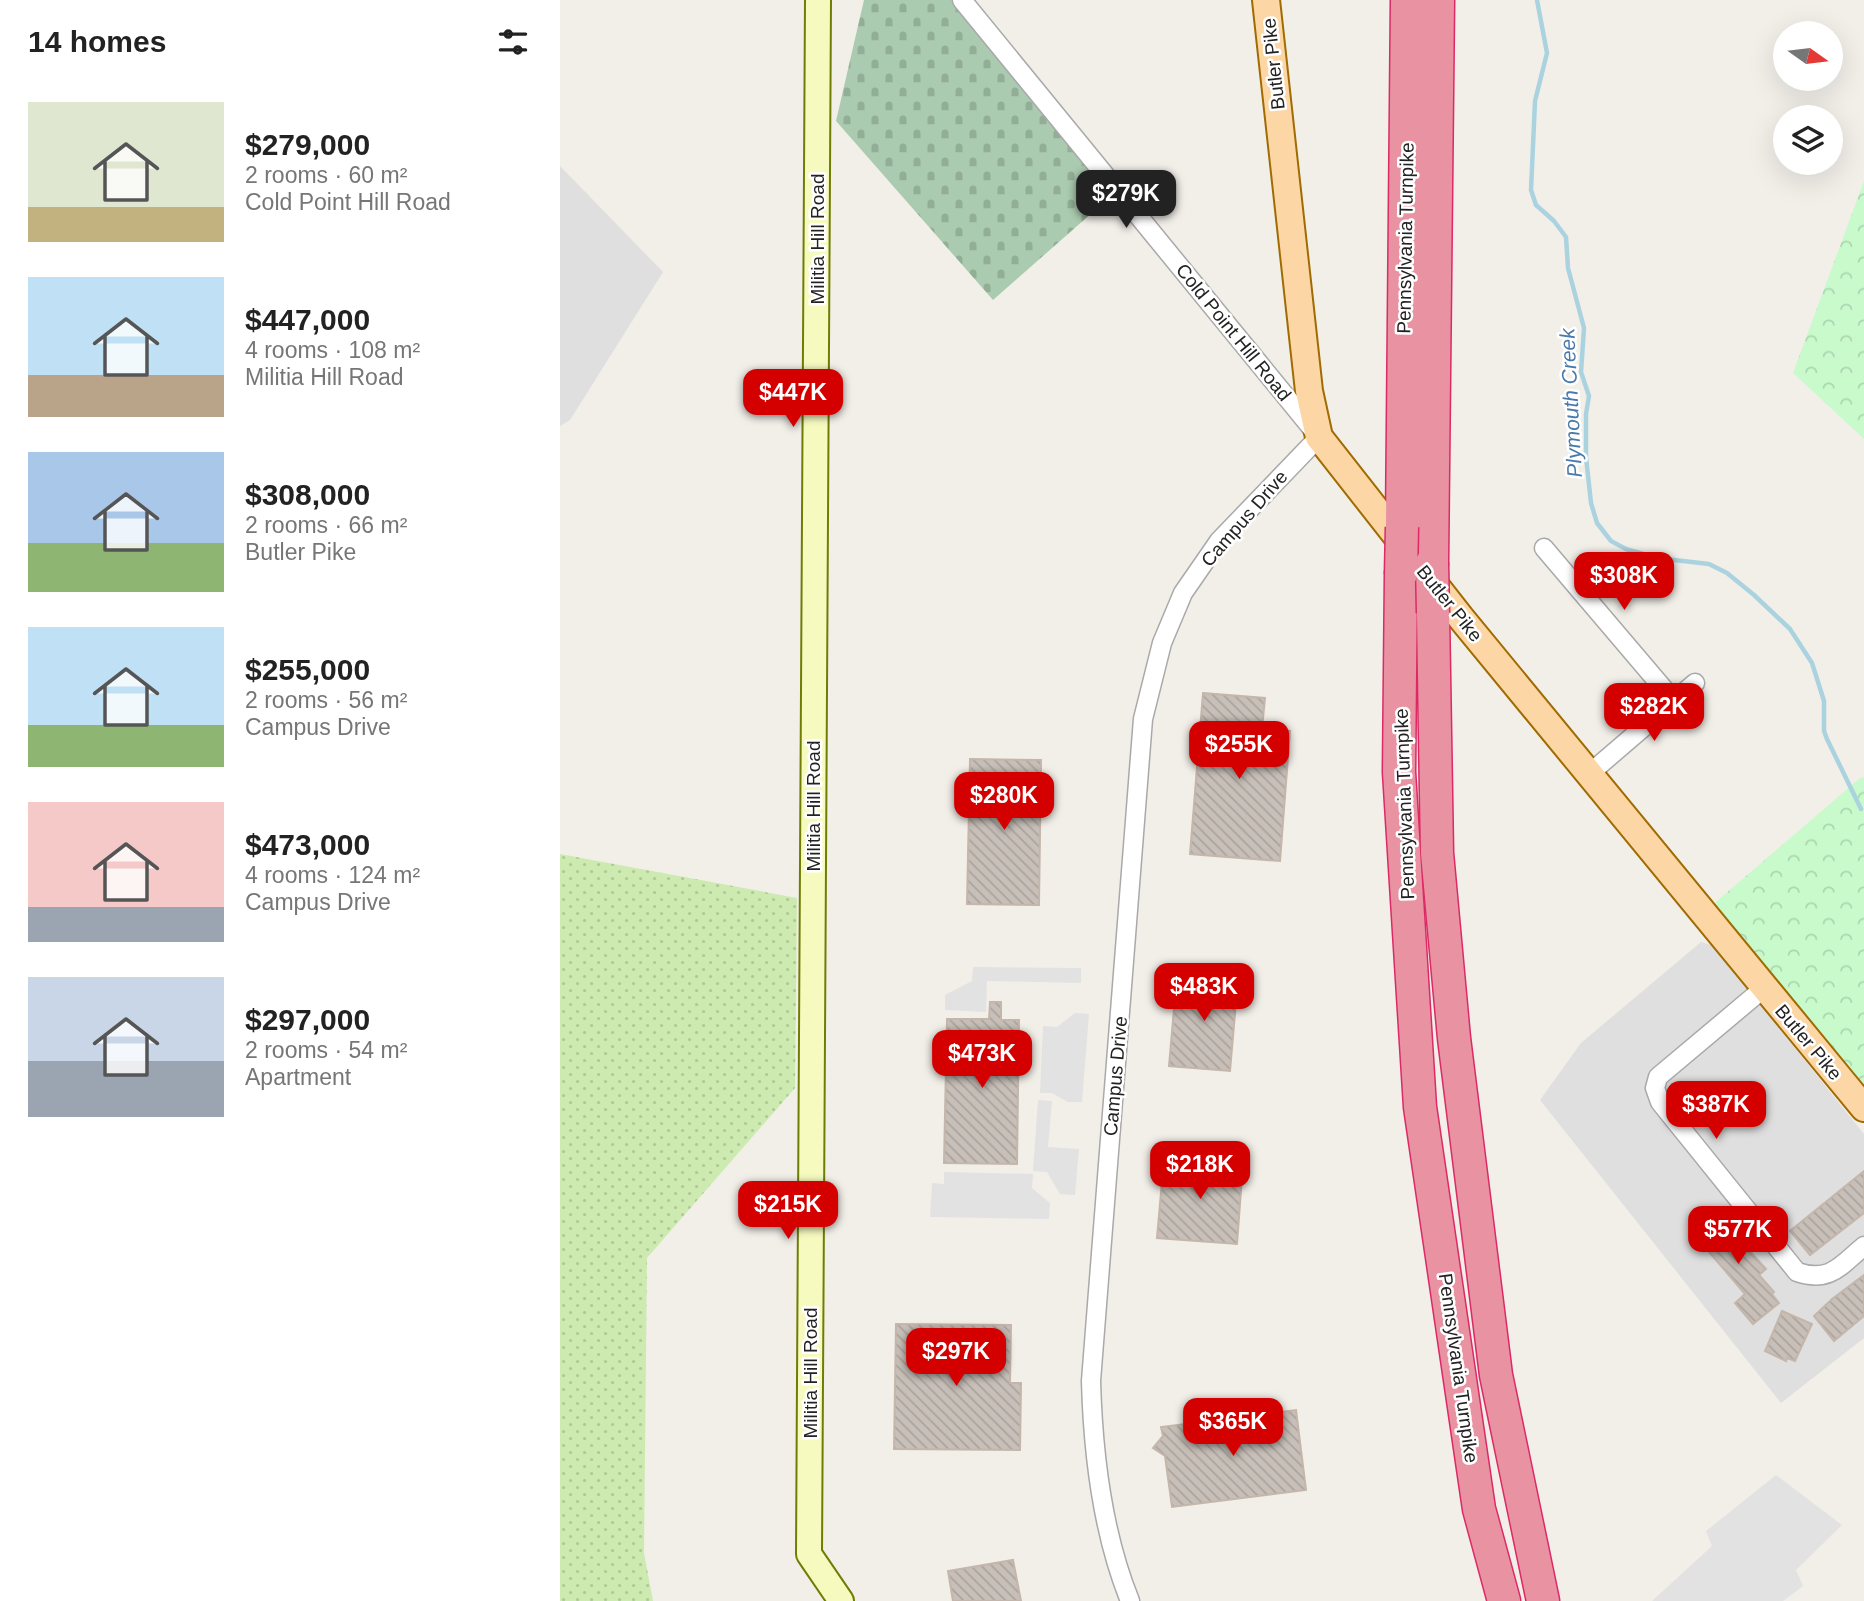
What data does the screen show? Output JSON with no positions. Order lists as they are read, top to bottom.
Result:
{
  "streets": {
    "highway": ["Pennsylvania Turnpike"],
    "main road": ["Butler Pike"],
    "street": ["Militia Hill Road", "Cold Point Hill Road", "Campus Drive"]
  },
  "crossings": [
    ["Butler Pike", "Cold Point Hill Road"],
    ["Butler Pike", "Campus Drive"],
    ["Cold Point Hill Road", "Campus Drive"]
  ],
  "water": ["Plymouth Creek"],
  "north": "right",
  "page": {
    "heading": "14 homes",
    "list": [
      {
        "name": "$279,000",
        "note": "2 rooms · 60 m² · Cold Point Hill Road"
      },
      {
        "name": "$447,000",
        "note": "4 rooms · 108 m² · Militia Hill Road"
      },
      {
        "name": "$308,000",
        "note": "2 rooms · 66 m² · Butler Pike"
      },
      {
        "name": "$255,000",
        "note": "2 rooms · 56 m² · Campus Drive"
      },
      {
        "name": "$473,000",
        "note": "4 rooms · 124 m² · Campus Drive"
      },
      {
        "name": "$297,000",
        "note": "2 rooms · 54 m² · Apartment"
      }
    ],
    "price": [
      "$279K",
      "$447K",
      "$308K",
      "$282K",
      "$255K",
      "$280K",
      "$483K",
      "$473K",
      "$387K",
      "$218K",
      "$215K",
      "$577K",
      "$297K",
      "$365K"
    ]
  }
}
